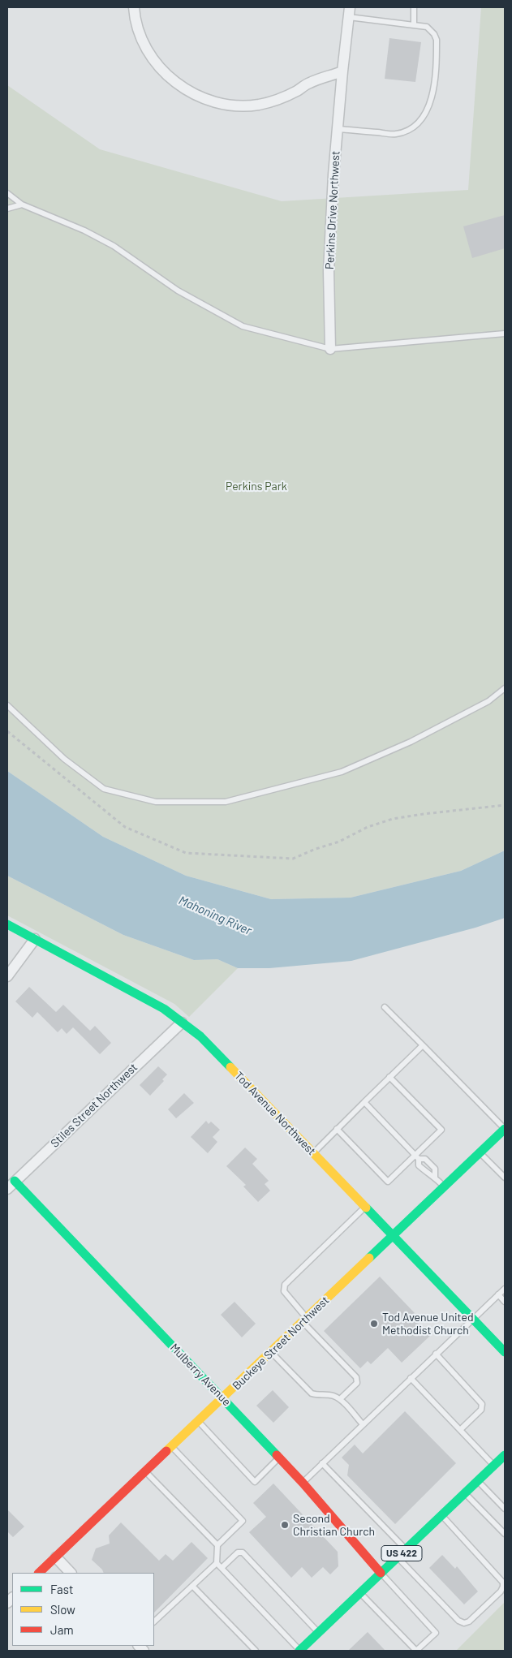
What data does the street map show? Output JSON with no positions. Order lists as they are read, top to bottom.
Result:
{
  "streets": {
    "street": [
      "Perkins Drive Northwest",
      "Stiles Street Northwest",
      "Tod Avenue Northwest",
      "Buckeye Street Northwest",
      "Mulberry Avenue",
      "US 422"
    ]
  },
  "crossings": [
    ["Stiles Street Northwest", "Tod Avenue Northwest"],
    ["Stiles Street Northwest", "Mulberry Avenue"],
    ["Tod Avenue Northwest", "Buckeye Street Northwest"],
    ["Buckeye Street Northwest", "Mulberry Avenue"],
    ["Mulberry Avenue", "US 422"]
  ],
  "water": ["Mahoning River"],
  "parks": ["Perkins Park"],
  "places": ["Tod Avenue United Methodist Church", "Second Christian Church"],
  "legend": ["Fast", "Slow", "Jam"]
}
